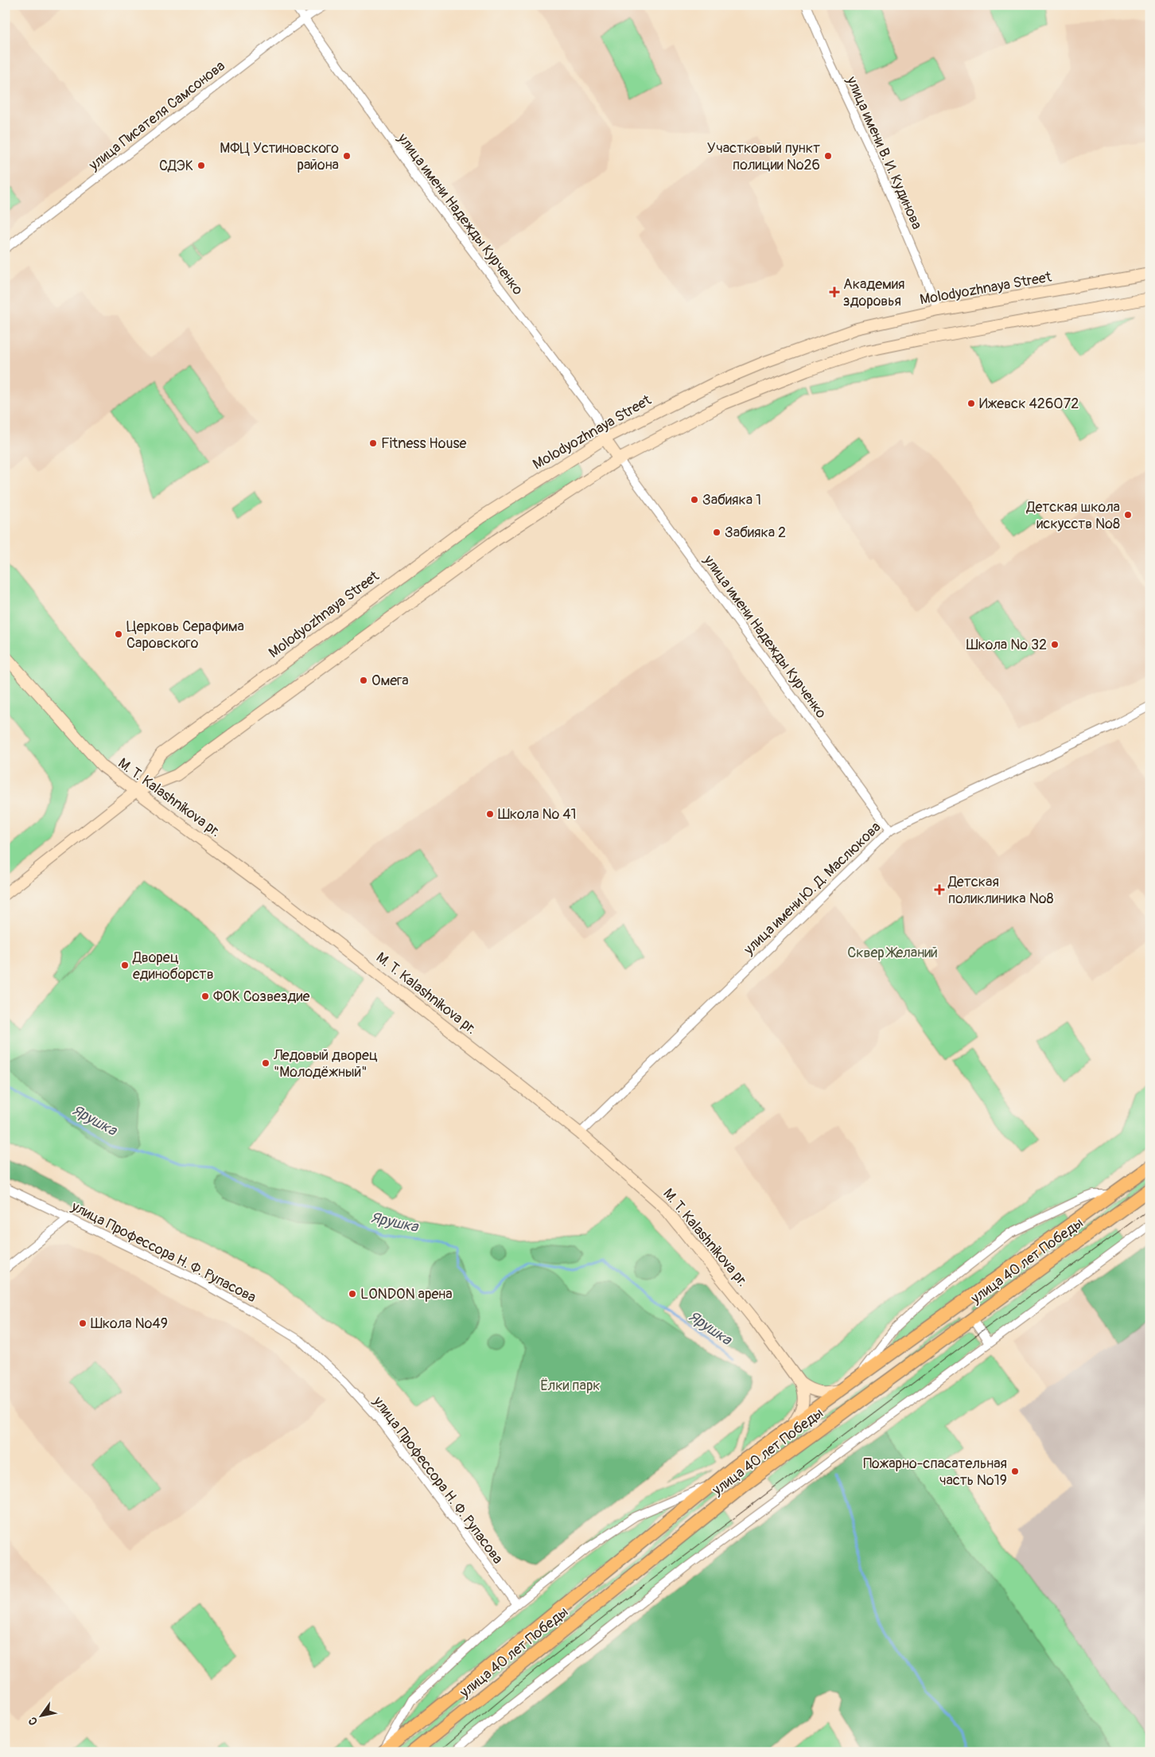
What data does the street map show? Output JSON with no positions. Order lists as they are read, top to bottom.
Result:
{
  "streets": {
    "main road": ["Molodyozhnaya Street", "M. T. Kalashnikova pr.", "улица 40 лет Победы"],
    "street": [
      "улица Писателя Самсонова",
      "улица имени В. И. Кудинова",
      "улица имени Надежды Курченко",
      "улица имени Ю. Д. Маслюкова",
      "улица Профессора Н. Ф. Рупасова"
    ]
  },
  "crossings": [
    ["улица Писателя Самсонова", "улица имени Надежды Курченко"],
    ["улица имени В. И. Кудинова", "Molodyozhnaya Street"],
    ["улица имени Надежды Курченко", "Molodyozhnaya Street"],
    ["улица имени Надежды Курченко", "улица имени Ю. Д. Маслюкова"],
    ["Molodyozhnaya Street", "M. T. Kalashnikova pr."],
    ["M. T. Kalashnikova pr.", "улица имени Ю. Д. Маслюкова"],
    ["улица Профессора Н. Ф. Рупасова", "улица 40 лет Победы"]
  ],
  "water": ["Ярушка"],
  "parks": ["Сквер Желаний", "Ёлки парк"],
  "places": {
    "other": [
      "МФЦ Устиновского района",
      "Участковый пункт полиции №26",
      "СДЭК",
      "Ижевск 426072",
      "Fitness House",
      "Забияка 1",
      "Детская школа искусств №8",
      "Забияка 2",
      "Церковь Серафима Саровского",
      "Школа № 32",
      "Омега",
      "Школа № 41",
      "Дворец единоборств",
      "ФОК Созвездие",
      "Ледовый дворец \"Молодёжный\"",
      "LONDON арена",
      "Школа №49",
      "Пожарно-спасательная часть №19"
    ],
    "health": ["Академия здоровья", "Детская поликлиника №8"]
  },
  "north": "bottom left"
}
